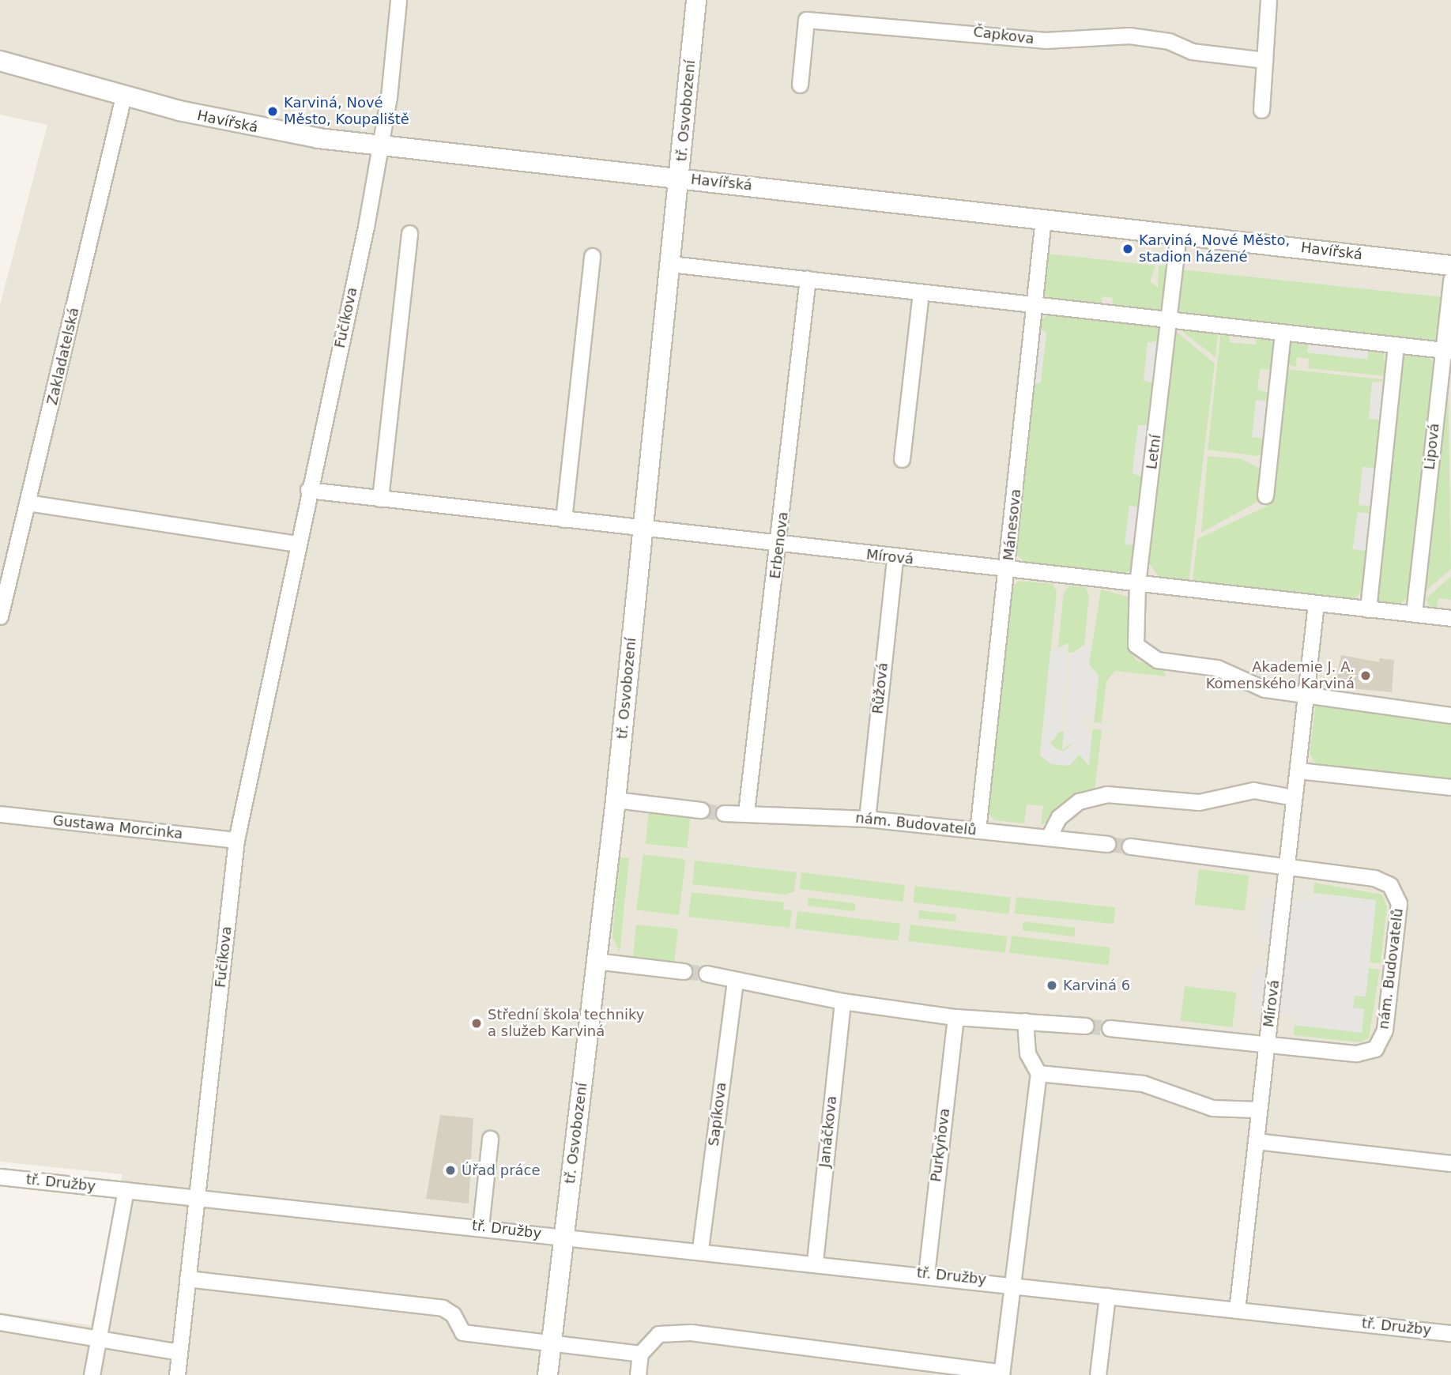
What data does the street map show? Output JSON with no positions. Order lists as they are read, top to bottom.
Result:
{
  "streets": {
    "street": [
      "Čapkova",
      "tř. Osvobození",
      "Havířská",
      "Fučíkova",
      "Zakladatelská",
      "Lipová",
      "Letní",
      "Mánesova",
      "Erbenova",
      "Mírová",
      "Růžová",
      "nám. Budovatelů",
      "Gustawa Morcinka",
      "Sapíkova",
      "Janáčkova",
      "Purkyňova",
      "tř. Družby"
    ]
  },
  "crossings": [
    ["tř. Osvobození", "Havířská"],
    ["tř. Osvobození", "Mírová"],
    ["tř. Osvobození", "tř. Družby"],
    ["Havířská", "Fučíkova"],
    ["Havířská", "Zakladatelská"],
    ["Havířská", "Letní"],
    ["Havířská", "Mánesova"],
    ["Fučíkova", "Gustawa Morcinka"],
    ["Fučíkova", "tř. Družby"],
    ["Lipová", "Mírová"],
    ["Letní", "Mírová"],
    ["Mánesova", "Mírová"],
    ["Mánesova", "nám. Budovatelů"],
    ["Erbenova", "Mírová"],
    ["Erbenova", "nám. Budovatelů"],
    ["Mírová", "Růžová"],
    ["Mírová", "nám. Budovatelů"],
    ["Mírová", "tř. Družby"],
    ["Růžová", "nám. Budovatelů"],
    ["Sapíkova", "tř. Družby"],
    ["Janáčkova", "tř. Družby"],
    ["Purkyňova", "tř. Družby"]
  ],
  "places": [
    "Karviná, Nové Město, Koupaliště",
    "Karviná, Nové Město, stadion házené",
    "Akademie J. A. Komenského Karviná",
    "Karviná 6",
    "Střední škola techniky a služeb Karviná",
    "Úřad práce"
  ]
}
